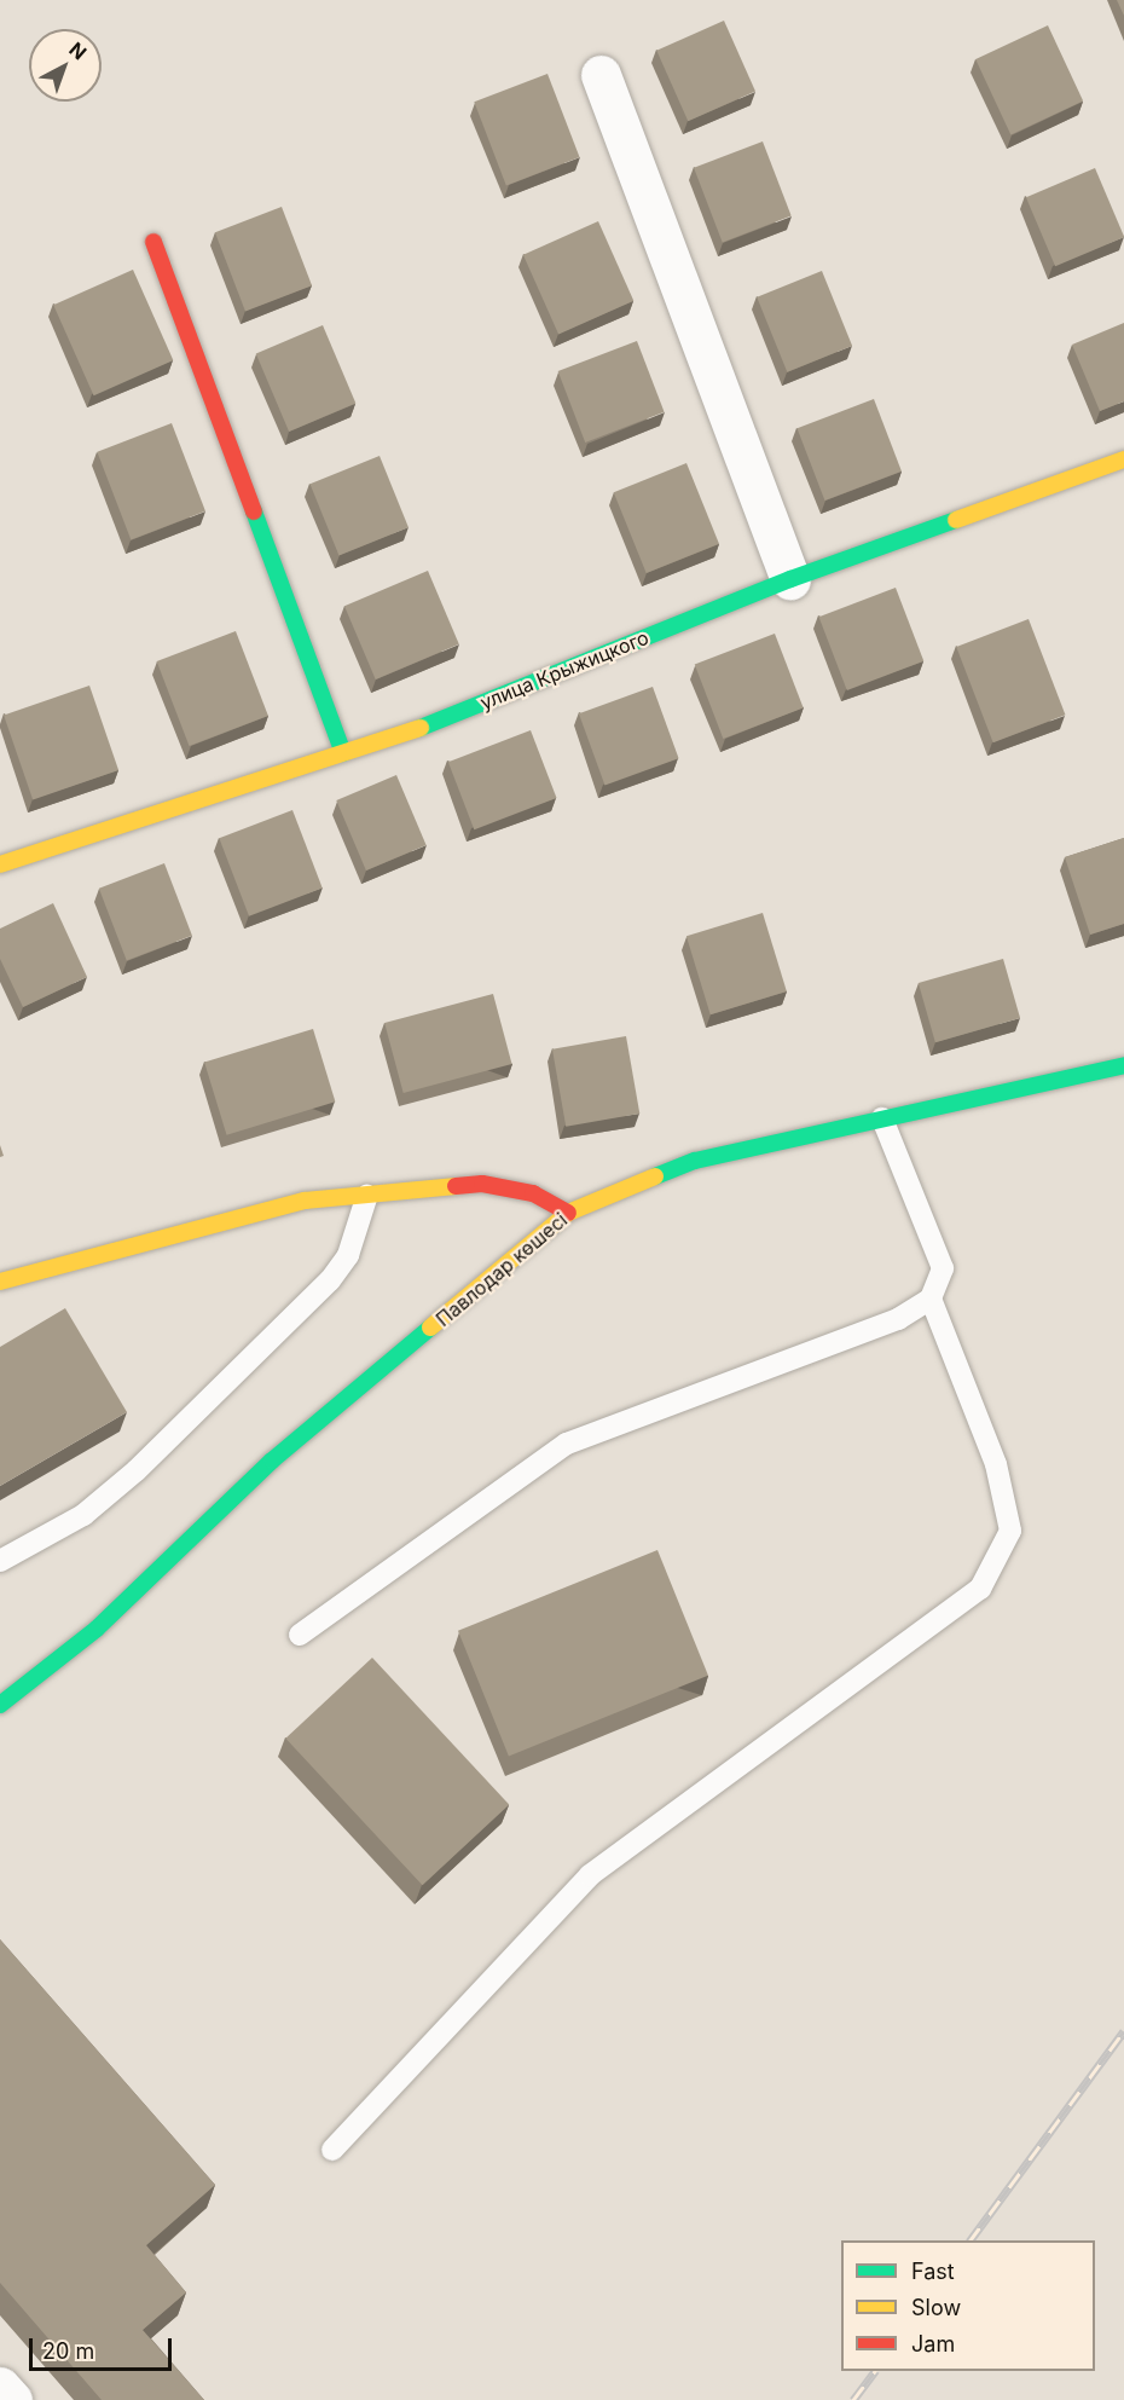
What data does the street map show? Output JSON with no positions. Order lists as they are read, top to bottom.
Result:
{
  "streets": {
    "street": ["улица Крыжицкого", "Павлодар көшесі"]
  },
  "legend": ["Fast", "Slow", "Jam"],
  "scale_bar": "20 m",
  "north": "top right"
}
